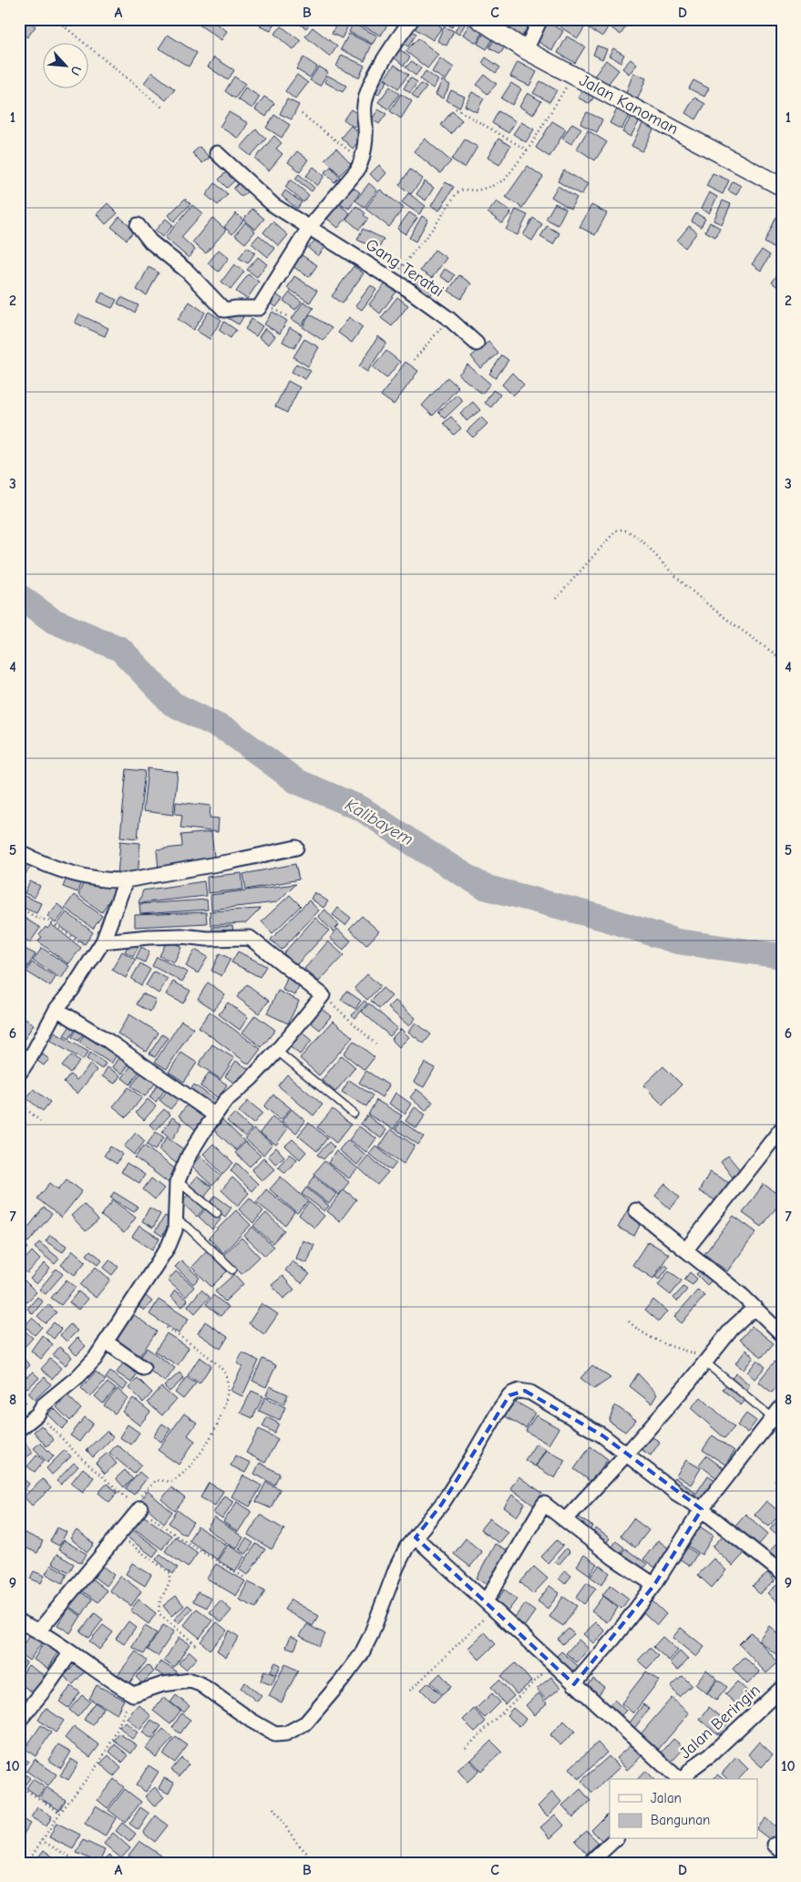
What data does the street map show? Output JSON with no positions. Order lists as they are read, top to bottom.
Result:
{
  "streets": {
    "street": ["Jalan Kanoman", "Gang Teratai", "Jalan Beringin"]
  },
  "water": ["Kalibayem"],
  "legend": ["Jalan", "Bangunan"],
  "north": "bottom right",
  "grid": {
    "columns": [
      "A",
      "B",
      "C",
      "D"
    ],
    "rows": [
      "1",
      "2",
      "3",
      "4",
      "5",
      "6",
      "7",
      "8",
      "9",
      "10"
    ]
  }
}
